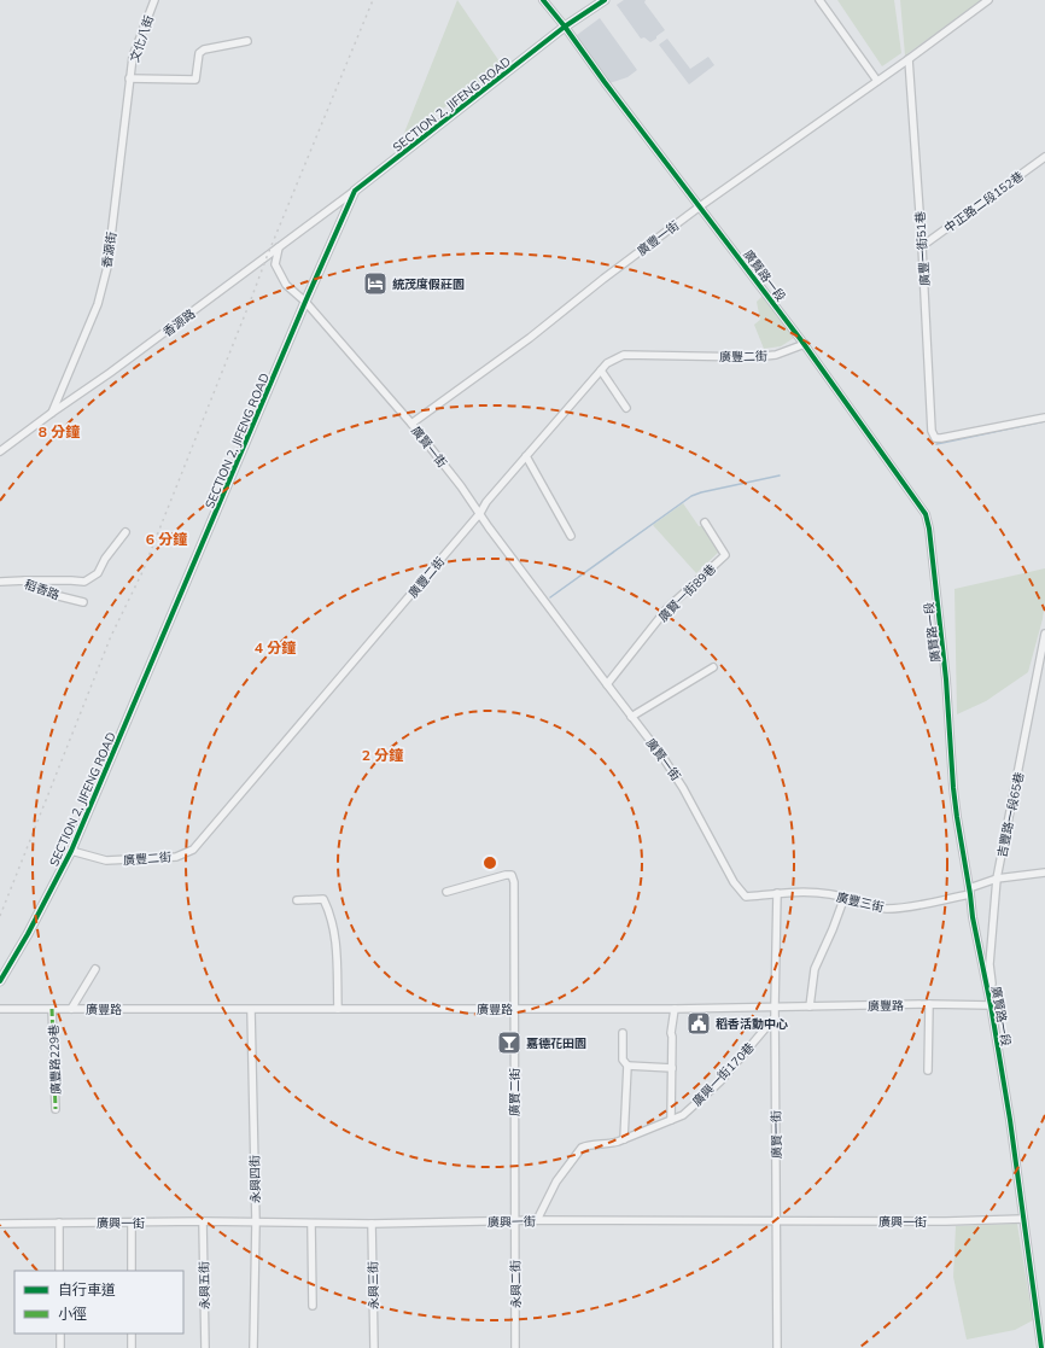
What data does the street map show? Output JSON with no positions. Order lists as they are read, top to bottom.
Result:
{
  "streets": {
    "main road": ["SECTION 2, JIFENG ROAD"],
    "street": [
      "文化八街",
      "中正路二段152巷",
      "廣豐一街",
      "廣豐一街51巷",
      "香源街",
      "廣賢路一段",
      "香源路",
      "廣豐二街",
      "廣賢一街",
      "稻香路",
      "廣賢一街89巷",
      "吉豐路一段65巷",
      "廣豐三街",
      "廣豐路",
      "廣豐路229巷",
      "廣興一街170巷",
      "廣賢二街",
      "永興四街",
      "廣興一街",
      "永興二街",
      "永興五街",
      "永興三街"
    ]
  },
  "crossings": [
    ["文化八街", "香源街"],
    ["SECTION 2, JIFENG ROAD", "廣賢路一段"],
    ["SECTION 2, JIFENG ROAD", "香源路"],
    ["SECTION 2, JIFENG ROAD", "廣豐二街"],
    ["SECTION 2, JIFENG ROAD", "廣賢一街"],
    ["中正路二段152巷", "廣豐一街51巷"],
    ["廣豐一街", "廣豐一街51巷"],
    ["廣豐一街", "廣賢路一段"],
    ["廣豐一街", "廣賢一街"],
    ["香源街", "香源路"],
    ["廣賢路一段", "廣豐二街"],
    ["廣賢路一段", "吉豐路一段65巷"],
    ["廣賢路一段", "廣豐三街"],
    ["廣賢路一段", "廣豐路"],
    ["廣賢路一段", "廣興一街"],
    ["香源路", "廣賢一街"],
    ["廣豐二街", "廣賢一街"],
    ["廣賢一街", "廣賢一街89巷"],
    ["廣賢一街", "廣豐三街"],
    ["廣賢一街", "廣豐路"],
    ["廣賢一街", "廣興一街170巷"],
    ["廣賢一街", "廣興一街"],
    ["吉豐路一段65巷", "廣豐三街"],
    ["廣豐路", "廣豐路229巷"],
    ["廣豐路", "廣賢二街"],
    ["廣豐路", "永興四街"],
    ["廣興一街170巷", "廣興一街"],
    ["廣賢二街", "廣興一街"],
    ["廣賢二街", "永興二街"],
    ["永興四街", "廣興一街"],
    ["廣興一街", "永興二街"],
    ["廣興一街", "永興五街"],
    ["廣興一街", "永興三街"]
  ],
  "places": {
    "hotel": ["統茂度假莊園"],
    "public building": ["稻香活動中心"],
    "bar": ["嘉德花田園"]
  },
  "legend": ["自行車道", "小徑"],
  "rings": [
    "8 分鐘",
    "6 分鐘",
    "4 分鐘",
    "2 分鐘"
  ]
}
